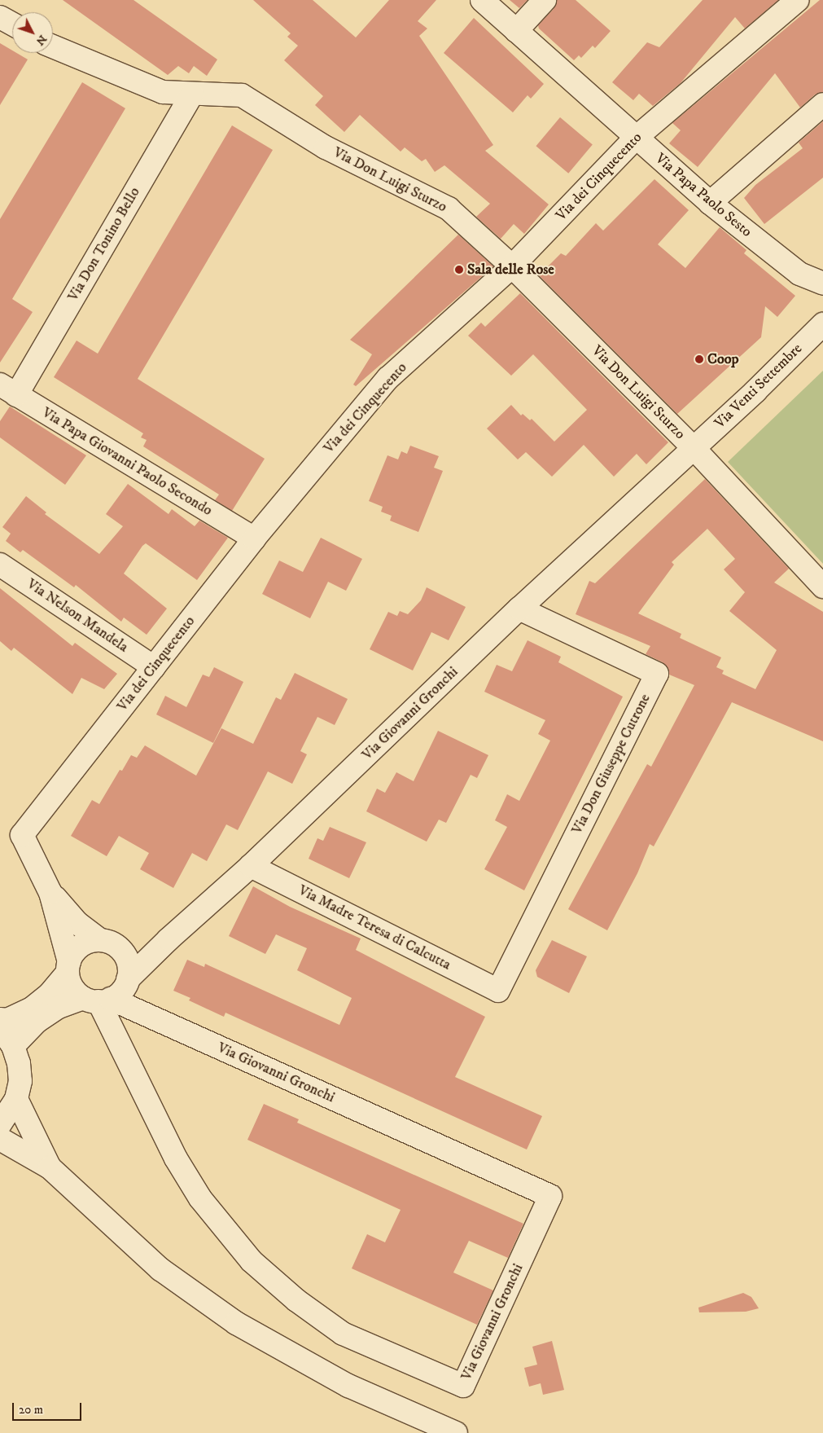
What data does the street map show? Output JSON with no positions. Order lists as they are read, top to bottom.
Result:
{
  "streets": {
    "street": [
      "Via dei Cinquecento",
      "Via Don Luigi Sturzo",
      "Via Papa Paolo Sesto",
      "Via Don Tonino Bello",
      "Via Venti Settembre",
      "Via Papa Giovanni Paolo Secondo",
      "Via Nelson Mandela",
      "Via Giovanni Gronchi",
      "Via Don Giuseppe Cutrone",
      "Via Madre Teresa di Calcutta"
    ]
  },
  "crossings": [
    ["Via dei Cinquecento", "Via Don Luigi Sturzo"],
    ["Via dei Cinquecento", "Via Papa Paolo Sesto"],
    ["Via dei Cinquecento", "Via Papa Giovanni Paolo Secondo"],
    ["Via dei Cinquecento", "Via Nelson Mandela"],
    ["Via dei Cinquecento", "Via Giovanni Gronchi"],
    ["Via Don Luigi Sturzo", "Via Don Tonino Bello"],
    ["Via Don Luigi Sturzo", "Via Venti Settembre"],
    ["Via Don Luigi Sturzo", "Via Giovanni Gronchi"],
    ["Via Don Tonino Bello", "Via Papa Giovanni Paolo Secondo"],
    ["Via Venti Settembre", "Via Giovanni Gronchi"],
    ["Via Giovanni Gronchi", "Via Don Giuseppe Cutrone"],
    ["Via Giovanni Gronchi", "Via Madre Teresa di Calcutta"],
    ["Via Don Giuseppe Cutrone", "Via Madre Teresa di Calcutta"]
  ],
  "places": ["Sala delle Rose", "Coop"],
  "scale_bar": "20 m",
  "north": "bottom right"
}
